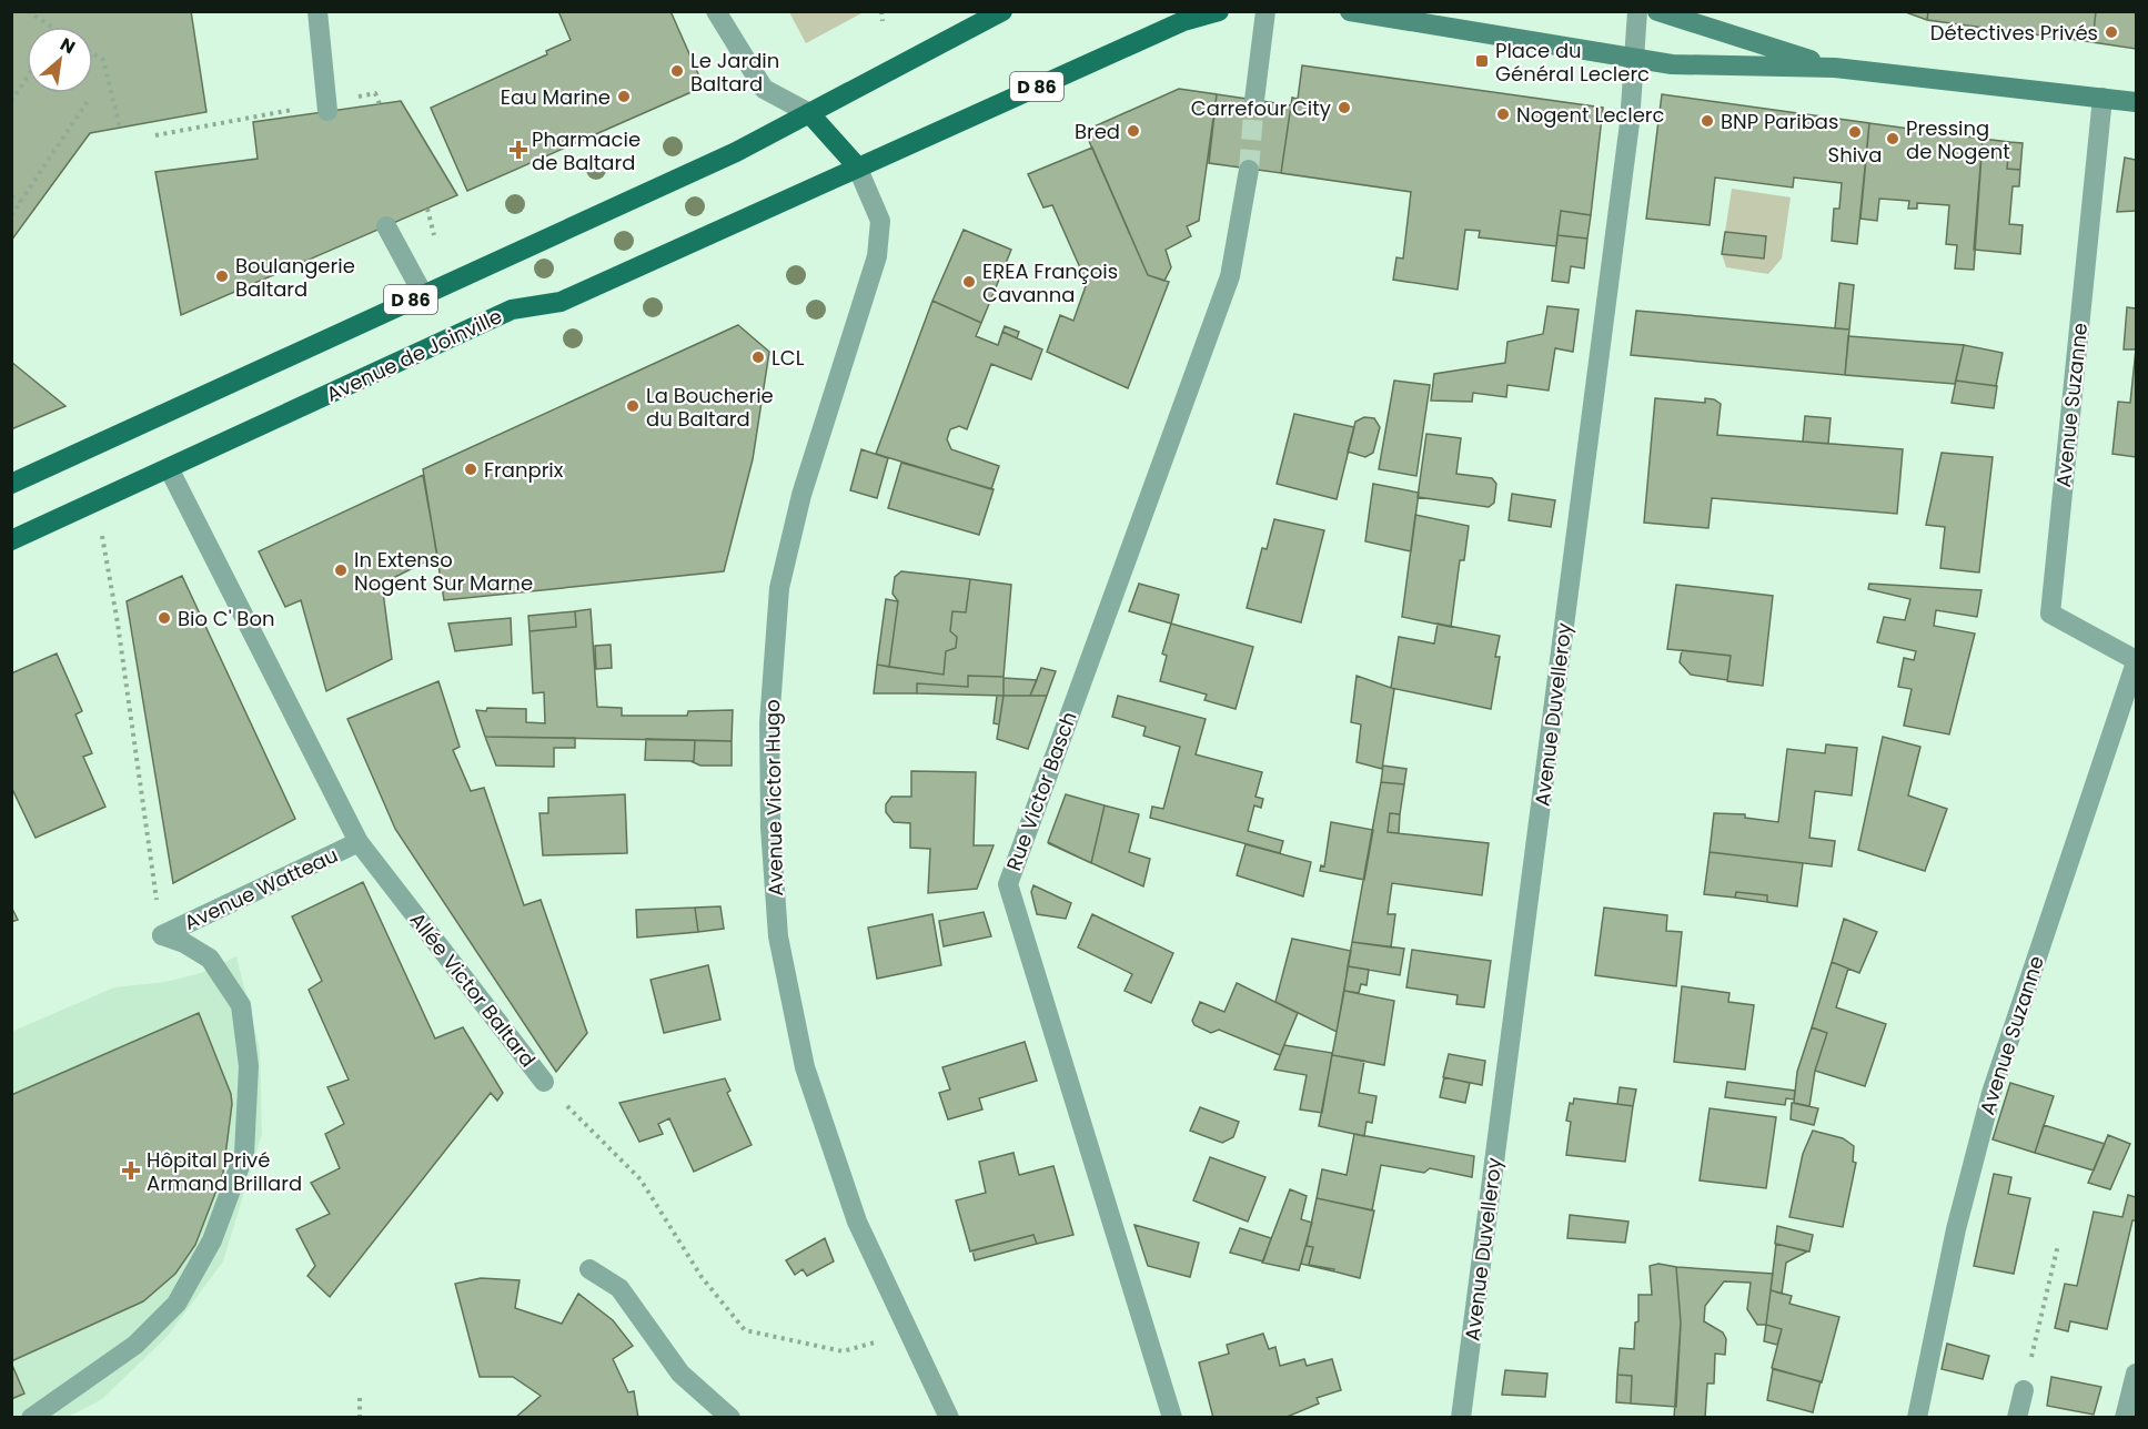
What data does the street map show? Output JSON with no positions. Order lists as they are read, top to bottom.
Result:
{
  "streets": {
    "main road": ["D 86", "Avenue de Joinville"],
    "street": [
      "Avenue Suzanne",
      "Avenue Duvelleroy",
      "Rue Victor Basch",
      "Avenue Victor Hugo",
      "Avenue Watteau",
      "Allée Victor Baltard"
    ]
  },
  "crossings": [
    ["Avenue de Joinville", "Avenue Victor Hugo"],
    ["Avenue de Joinville", "Allée Victor Baltard"],
    ["Avenue Victor Hugo", "Allée Victor Baltard"],
    ["Avenue Watteau", "Allée Victor Baltard"]
  ],
  "places": {
    "other": [
      "Détectives Privés",
      "Le Jardin Baltard",
      "Eau Marine",
      "Carrefour City",
      "Nogent Leclerc",
      "BNP Paribas",
      "Bred",
      "Shiva",
      "Pressing de Nogent",
      "Boulangerie Baltard",
      "EREA François Cavanna",
      "LCL",
      "La Boucherie du Baltard",
      "Franprix",
      "In Extenso Nogent Sur Marne",
      "Bio C' Bon"
    ],
    "transit": ["Place du Général Leclerc"],
    "health": ["Pharmacie de Baltard", "Hôpital Privé Armand Brillard"]
  },
  "north": "top right"
}
